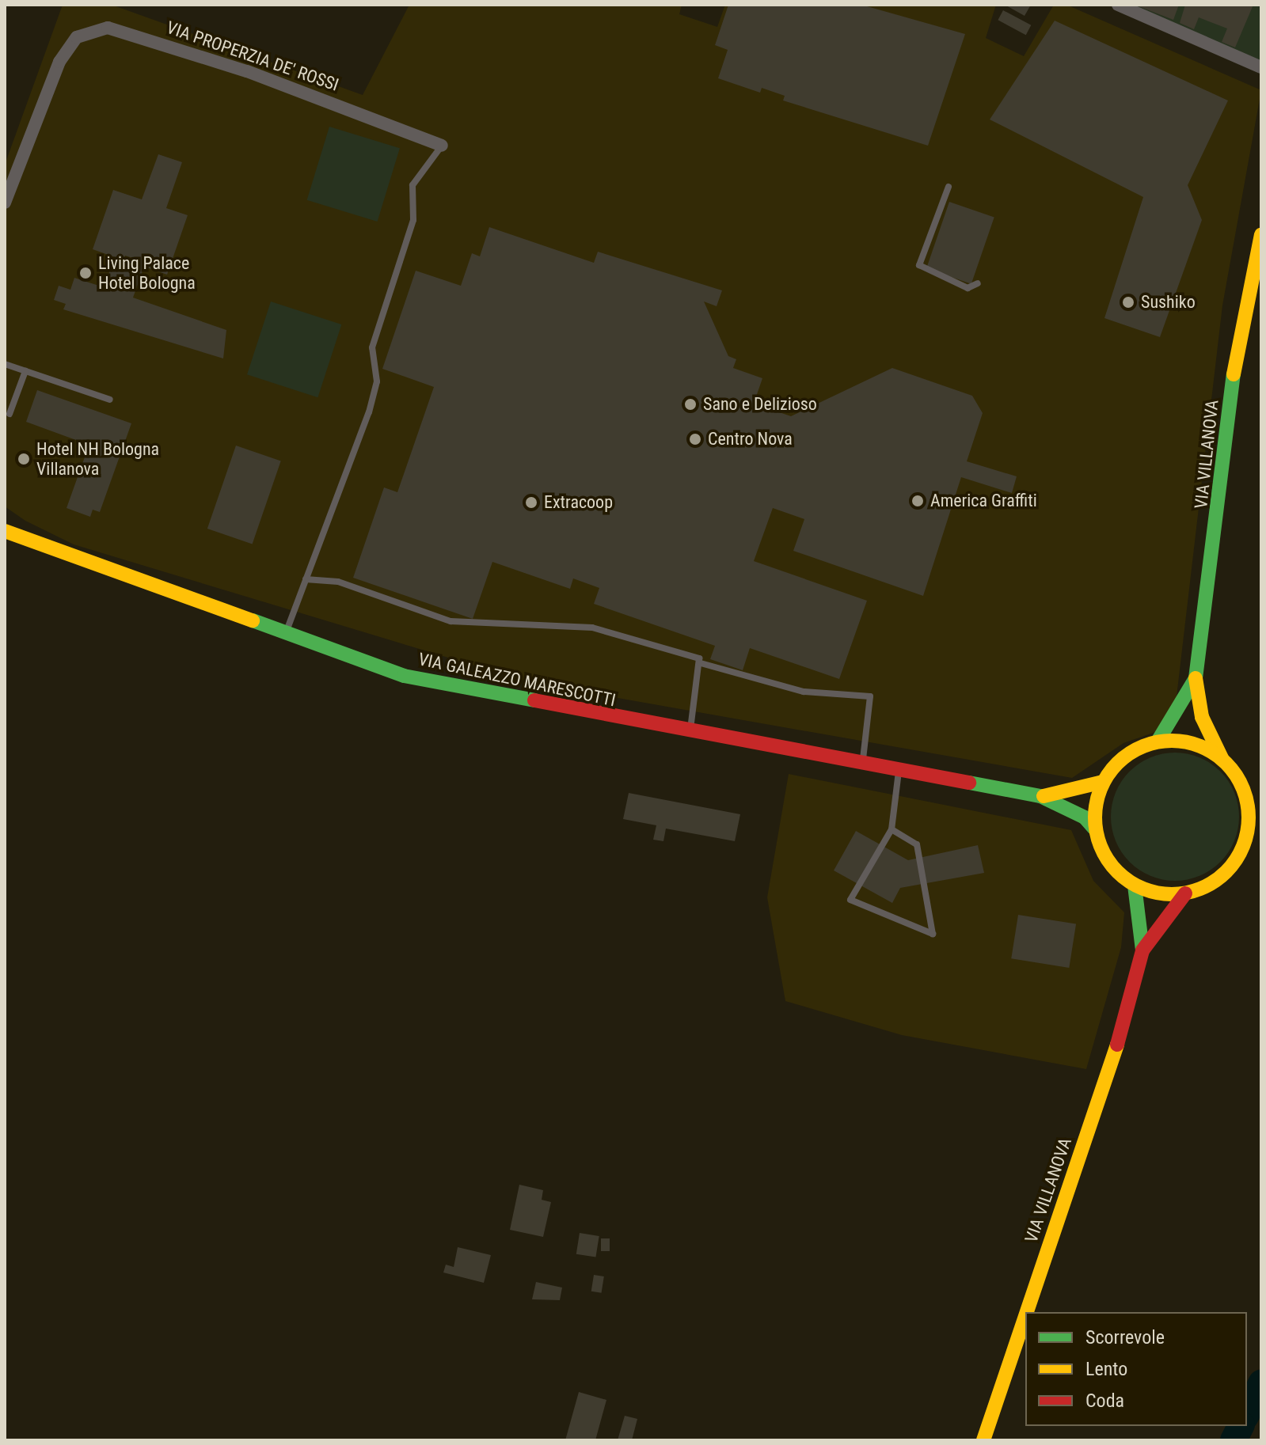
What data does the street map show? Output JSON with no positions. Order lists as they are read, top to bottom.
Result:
{
  "streets": {
    "main road": ["VIA VILLANOVA", "VIA GALEAZZO MARESCOTTI"],
    "street": ["VIA PROPERZIA DE' ROSSI"]
  },
  "crossings": [
    ["VIA VILLANOVA", "VIA GALEAZZO MARESCOTTI"]
  ],
  "places": [
    "Living Palace Hotel Bologna",
    "Sushiko",
    "Sano e Delizioso",
    "Centro Nova",
    "Hotel NH Bologna Villanova",
    "America Graffiti",
    "Extracoop"
  ],
  "legend": ["Scorrevole", "Lento", "Coda"]
}
